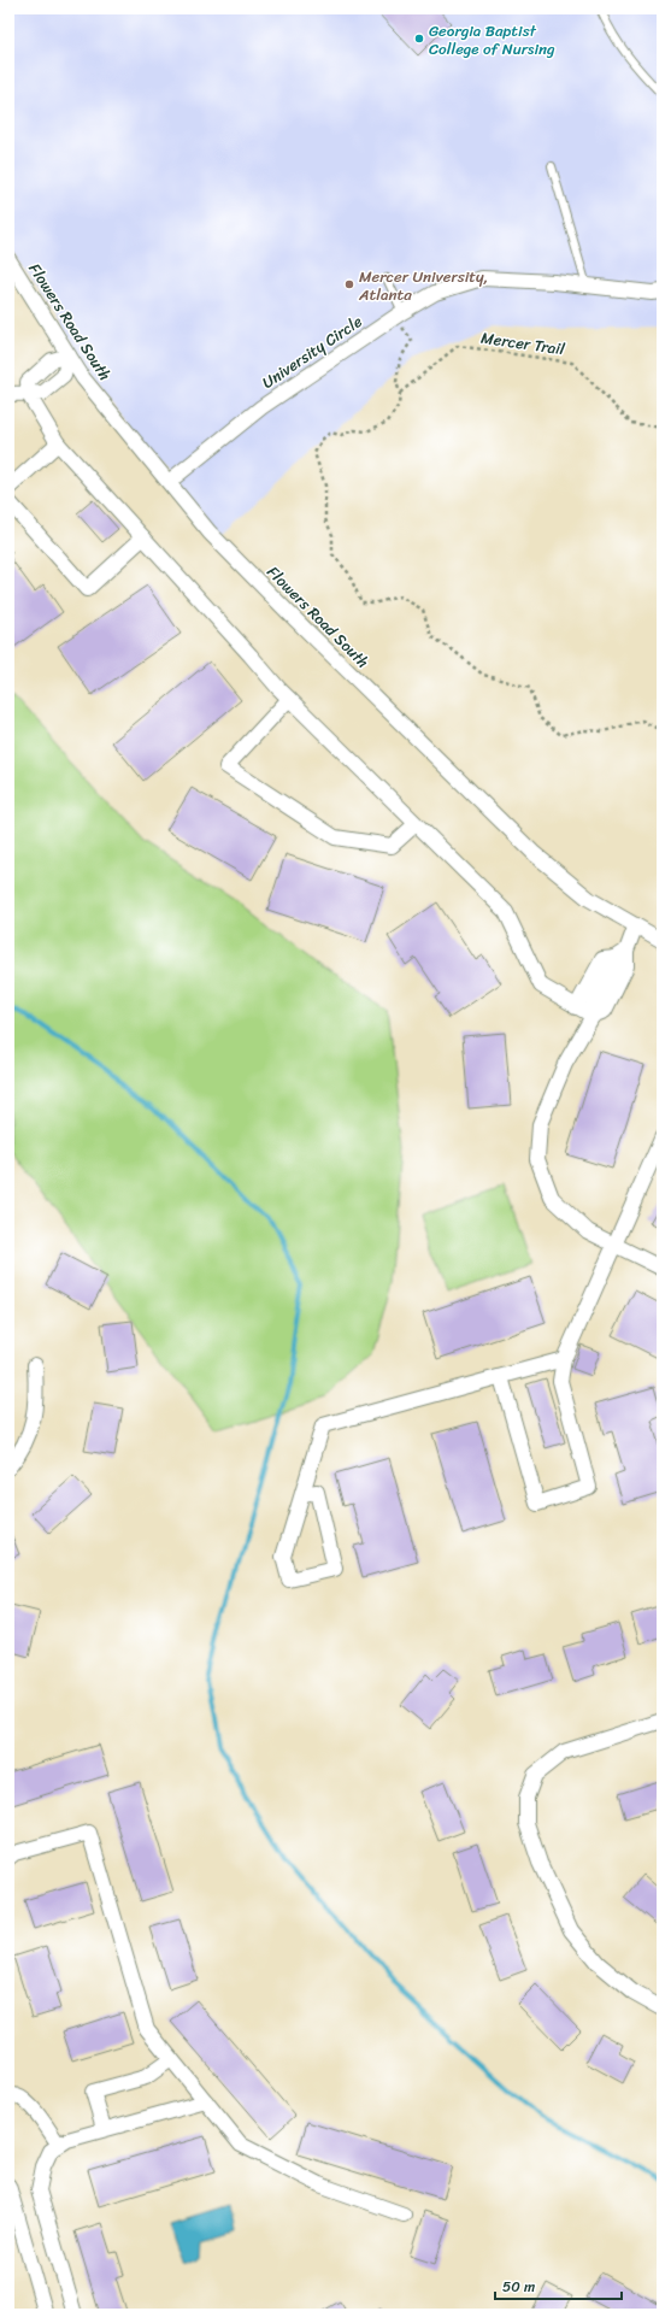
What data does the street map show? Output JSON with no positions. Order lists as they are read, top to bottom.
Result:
{
  "streets": {
    "street": ["Flowers Road South", "University Circle"],
    "path": ["Mercer Trail"]
  },
  "crossings": [
    ["Flowers Road South", "University Circle"]
  ],
  "places": ["Georgia Baptist College of Nursing", "Mercer University, Atlanta"],
  "scale_bar": "50 m"
}
